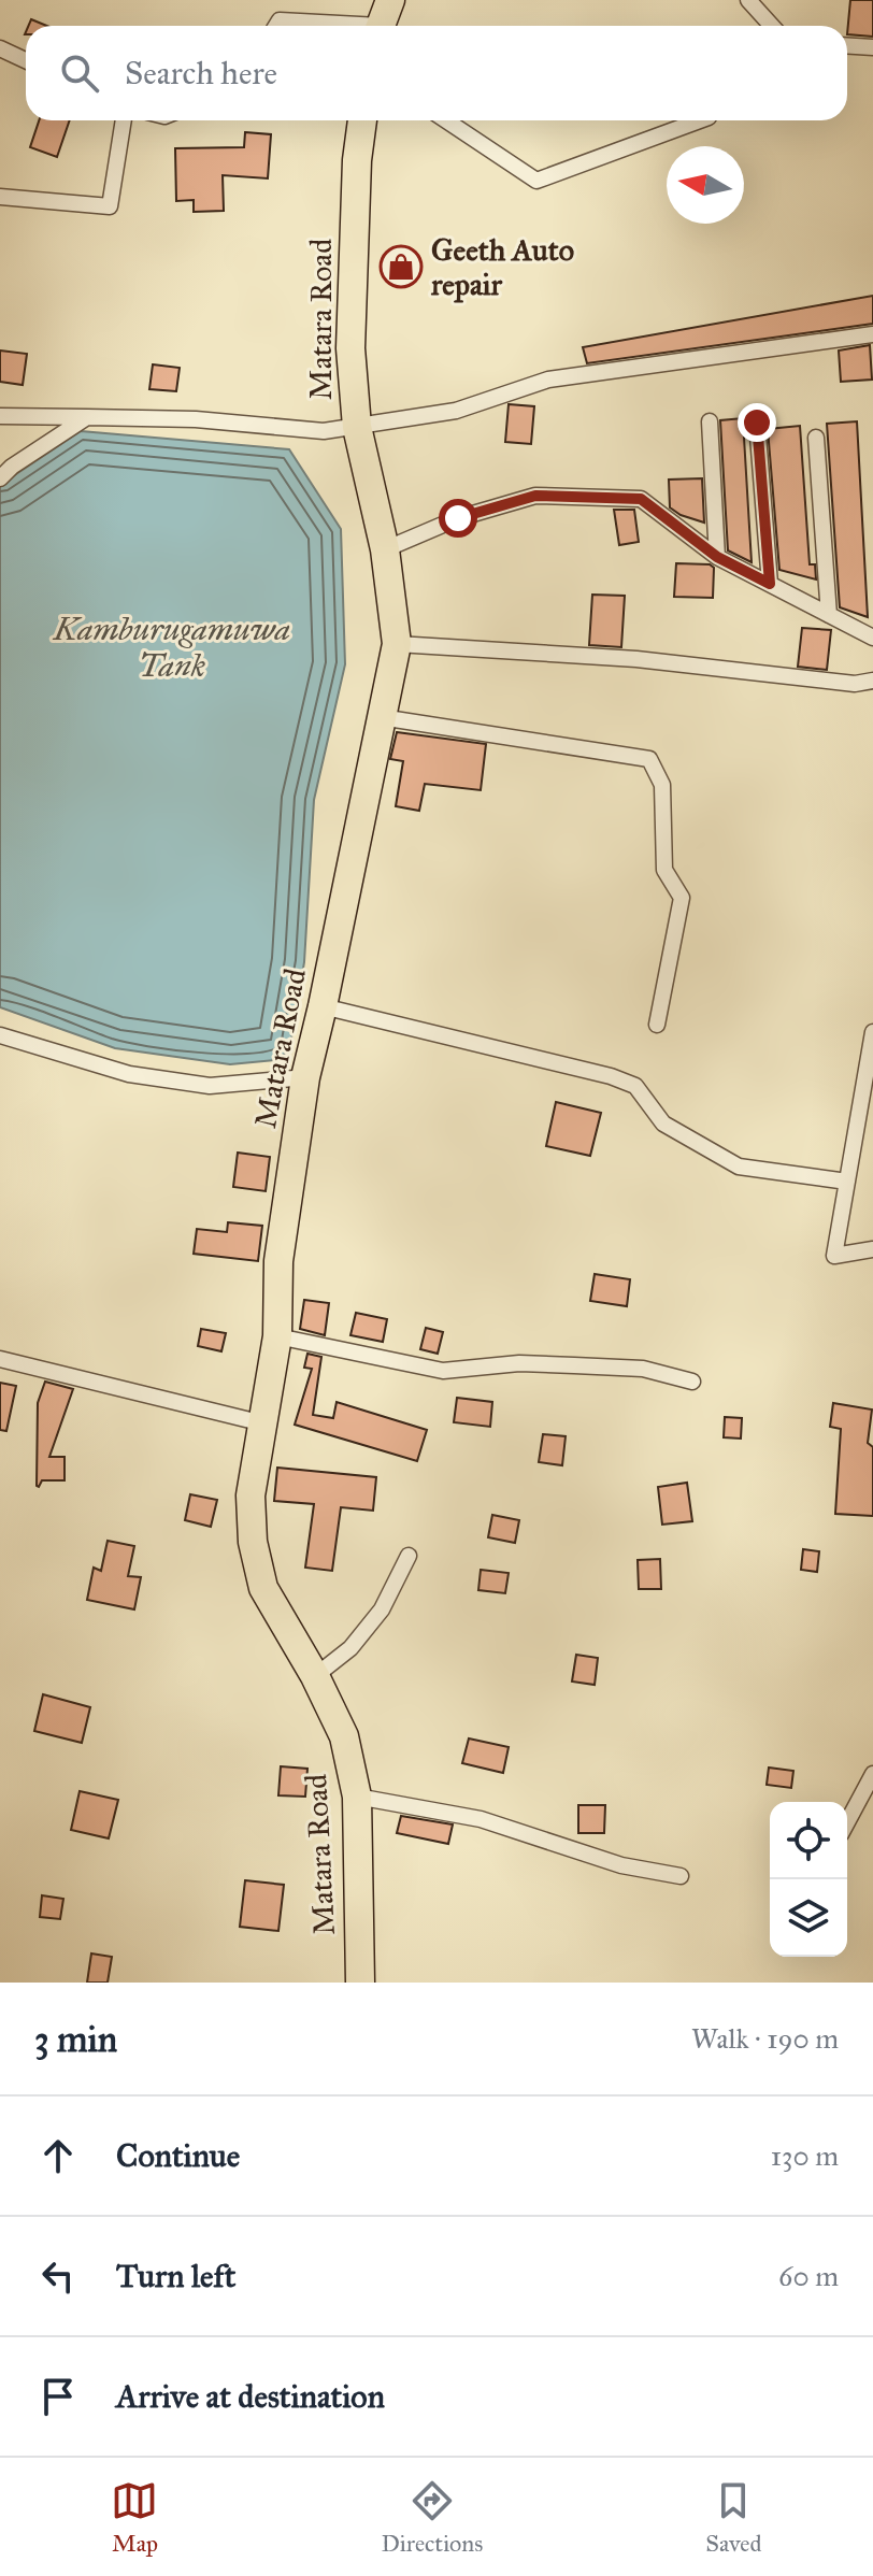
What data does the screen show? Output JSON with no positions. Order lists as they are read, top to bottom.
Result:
{
  "streets": {
    "highway": ["Matara Road"]
  },
  "water": ["Kamburugamuwa Tank"],
  "places": {
    "shop": ["Geeth Auto repair"]
  },
  "north": "left",
  "page": {
    "search": "Search here",
    "heading": ["3 min", "Walk · 190 m"],
    "list": [
      ["Continue", "130 m"],
      ["Turn left", "60 m"],
      "Arrive at destination"
    ],
    "nav": ["Map", "Directions", "Saved"]
  }
}
